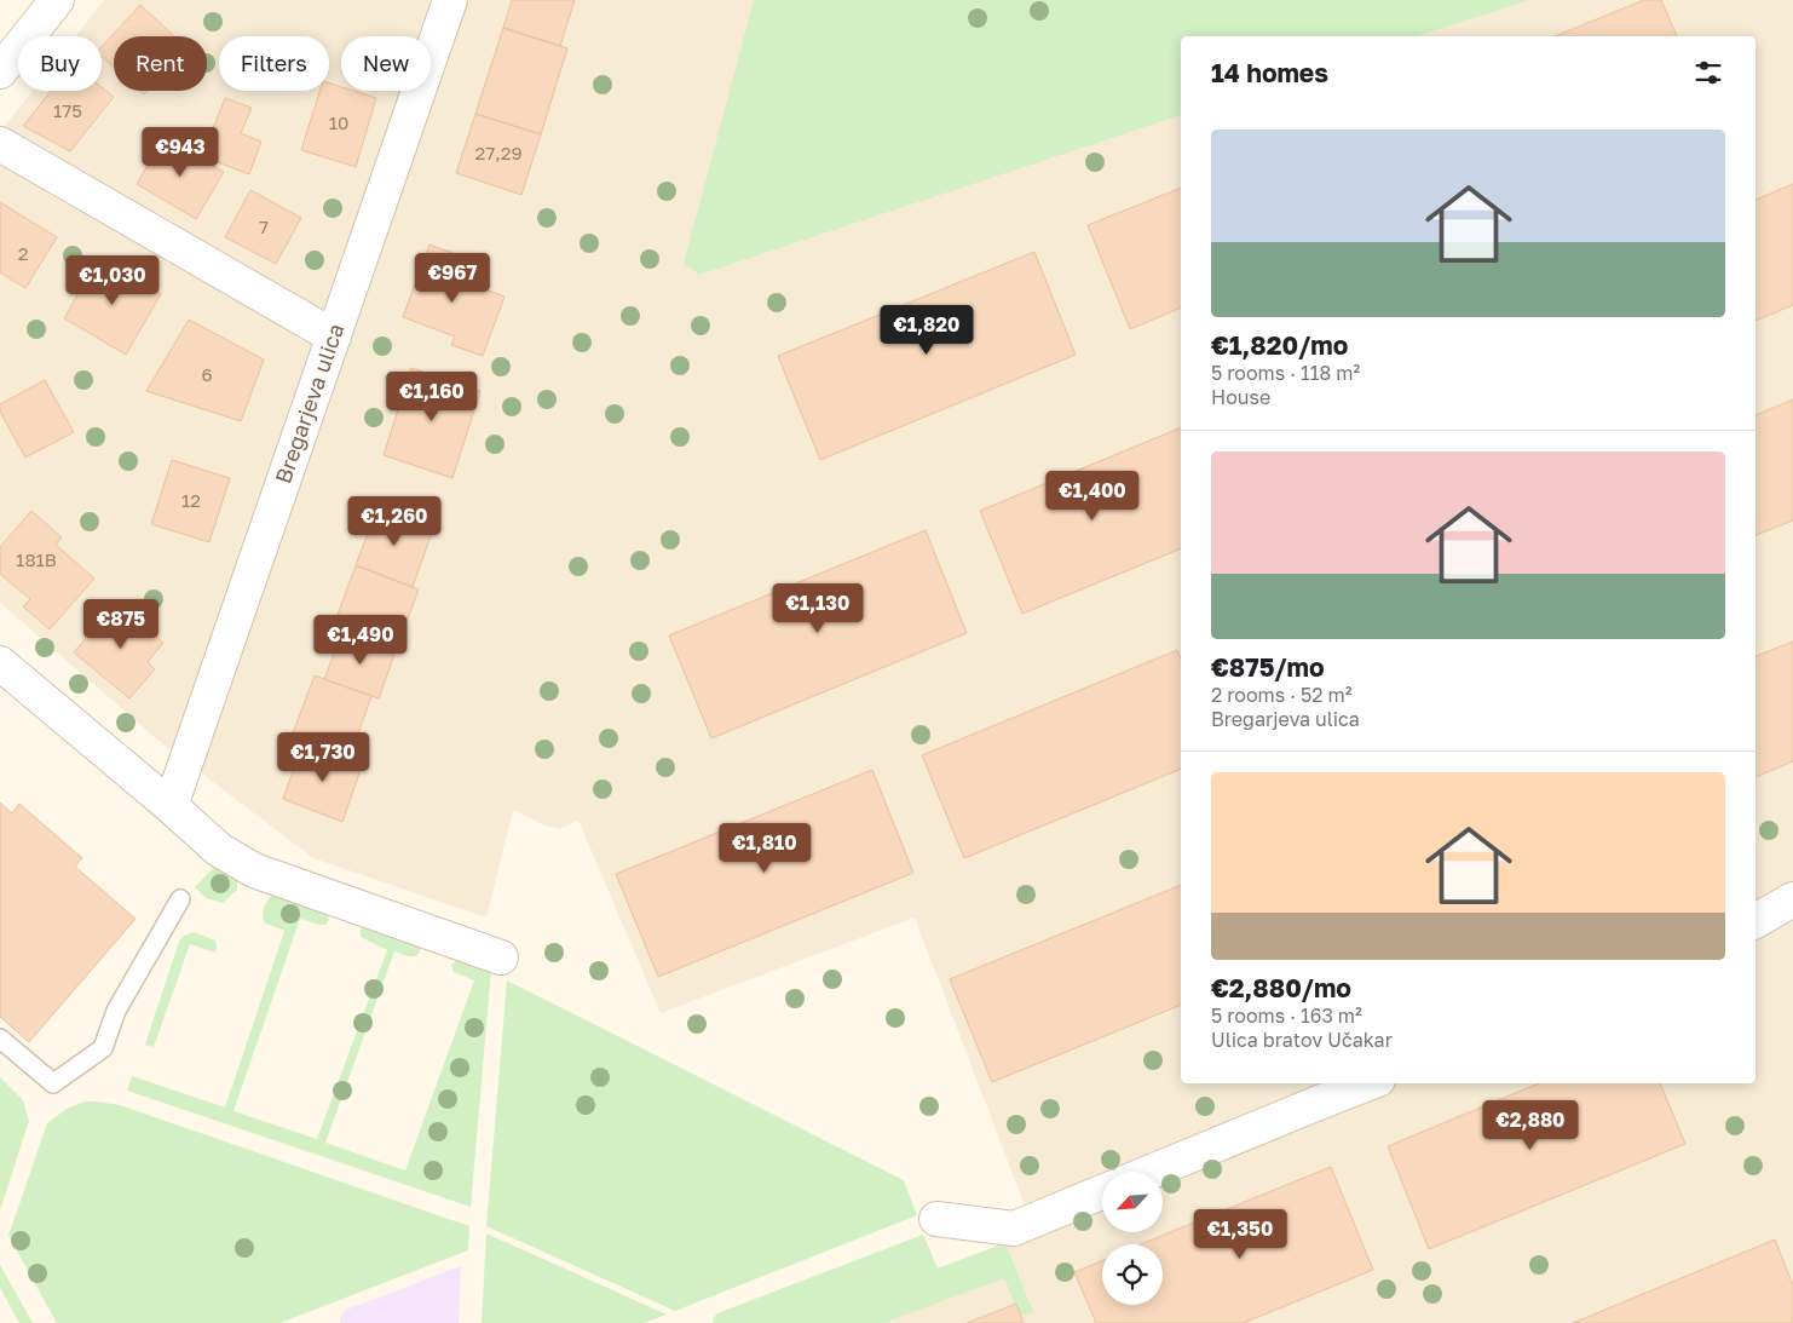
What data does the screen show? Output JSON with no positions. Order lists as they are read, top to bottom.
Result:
{
  "streets": {
    "street": ["Bregarjeva ulica"]
  },
  "house_numbers": [
    "175",
    "10",
    "27,29",
    "7",
    "2",
    "6",
    "12",
    "181B"
  ],
  "north": "bottom left",
  "page": {
    "chip": [
      "Buy",
      "Rent",
      "Filters",
      "New"
    ],
    "heading": "14 homes",
    "list": [
      {
        "name": "€1,820/mo",
        "note": "5 rooms · 118 m² · House"
      },
      {
        "name": "€875/mo",
        "note": "2 rooms · 52 m² · Bregarjeva ulica"
      },
      {
        "name": "€2,880/mo",
        "note": "5 rooms · 163 m² · Ulica bratov Učakar"
      }
    ],
    "price": [
      "€943",
      "€967",
      "€1,030",
      "€1,820",
      "€1,160",
      "€1,400",
      "€1,260",
      "€1,130",
      "€875",
      "€1,490",
      "€1,730",
      "€1,810",
      "€2,880",
      "€1,350"
    ]
  }
}
